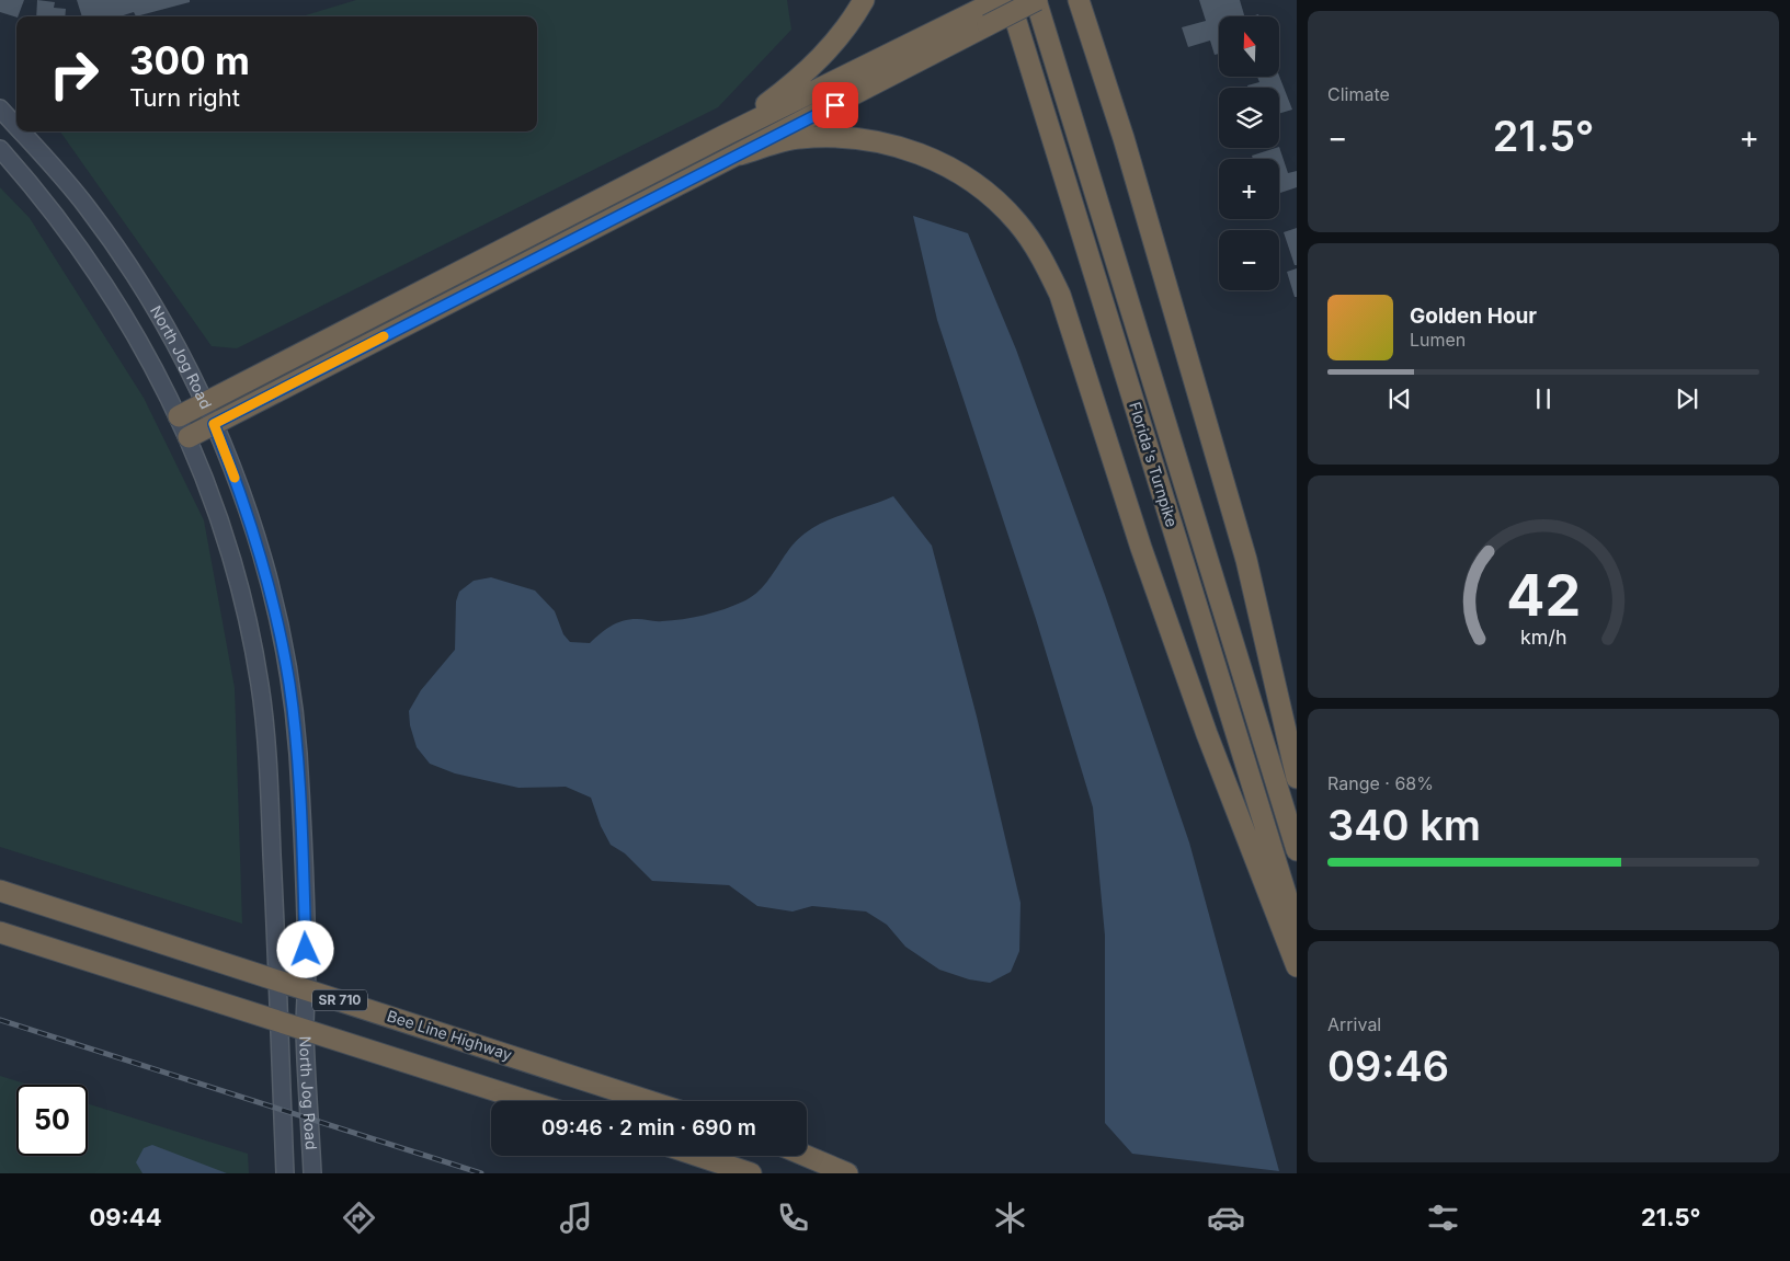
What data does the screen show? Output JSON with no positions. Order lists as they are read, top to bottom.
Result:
{
  "streets": {
    "highway": ["Florida's Turnpike", "SR 710", "Bee Line Highway"],
    "main road": ["North Jog Road"]
  },
  "crossings": [
    ["North Jog Road", "SR 710"],
    ["North Jog Road", "Bee Line Highway"]
  ],
  "north": "top",
  "page": {
    "tile": [
      "Climate",
      ["Range · 68%", "340 km"],
      ["Arrival", "09:46"]
    ],
    "map_buttons": ["+", "−"],
    "turn": ["300 m", "Turn right"],
    "heat": ["−", "21.5°", "+"],
    "song": ["Golden Hour", "Lumen"],
    "limit": "50",
    "trip": "09:46 · 2 min · 690 m",
    "tabs": ["09:44", "21.5°"],
    "gauge": ["42", "km/h"]
  }
}
